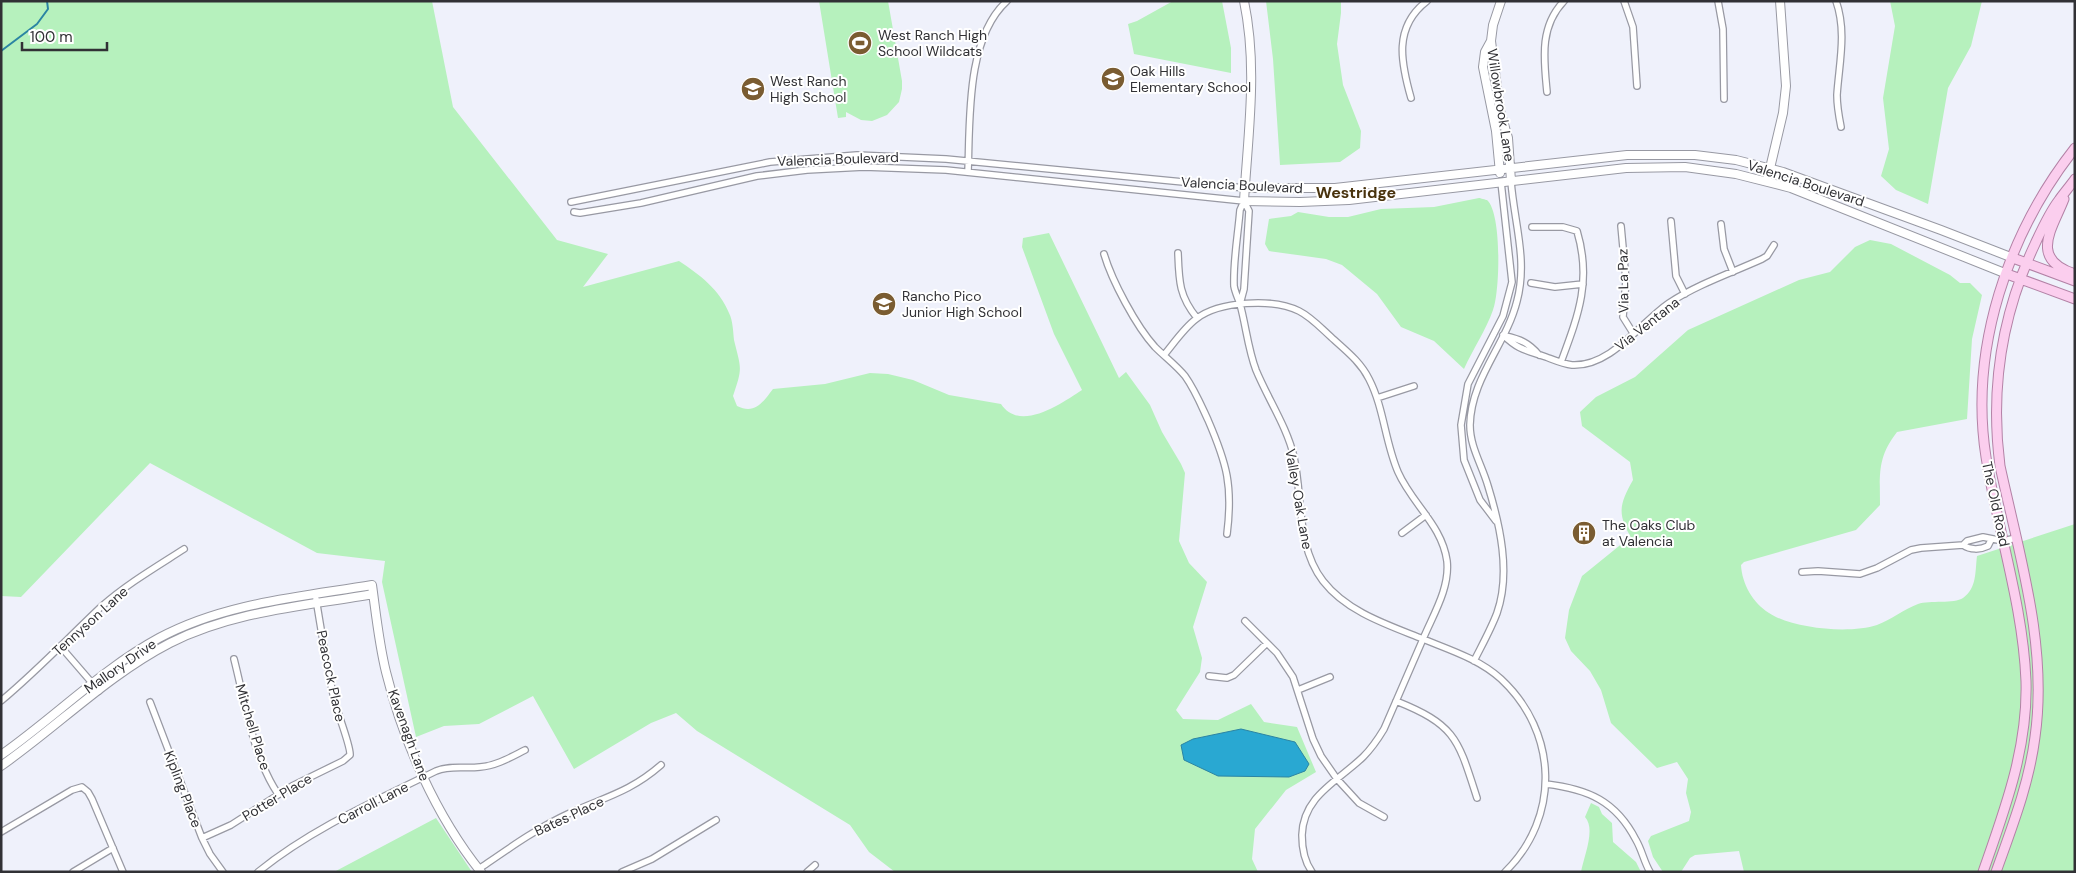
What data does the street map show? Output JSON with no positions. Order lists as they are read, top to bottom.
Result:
{
  "streets": {
    "main road": ["Valencia Boulevard", "The Old Road"],
    "street": [
      "Willowbrook Lane",
      "Via La Paz",
      "Via Ventana",
      "Valley Oak Lane",
      "Tennyson Lane",
      "Mallory Drive",
      "Peacock Place",
      "Mitchell Place",
      "Kavenagh Lane",
      "Kipling Place",
      "Potter Place",
      "Carroll Lane",
      "Bates Place"
    ]
  },
  "crossings": [
    ["Willowbrook Lane", "Valencia Boulevard"],
    ["Valencia Boulevard", "Valley Oak Lane"],
    ["Valencia Boulevard", "The Old Road"],
    ["Via La Paz", "Via Ventana"],
    ["Mallory Drive", "Peacock Place"],
    ["Mallory Drive", "Kavenagh Lane"],
    ["Peacock Place", "Potter Place"],
    ["Mitchell Place", "Potter Place"],
    ["Kavenagh Lane", "Carroll Lane"],
    ["Kavenagh Lane", "Bates Place"],
    ["Kipling Place", "Potter Place"]
  ],
  "districts": ["Westridge"],
  "places": {
    "sports": ["West Ranch High School Wildcats"],
    "school or university": ["Oak Hills Elementary School", "West Ranch High School", "Rancho Pico Junior High School"],
    "building": ["The Oaks Club at Valencia"]
  },
  "scale_bar": "100 m"
}
